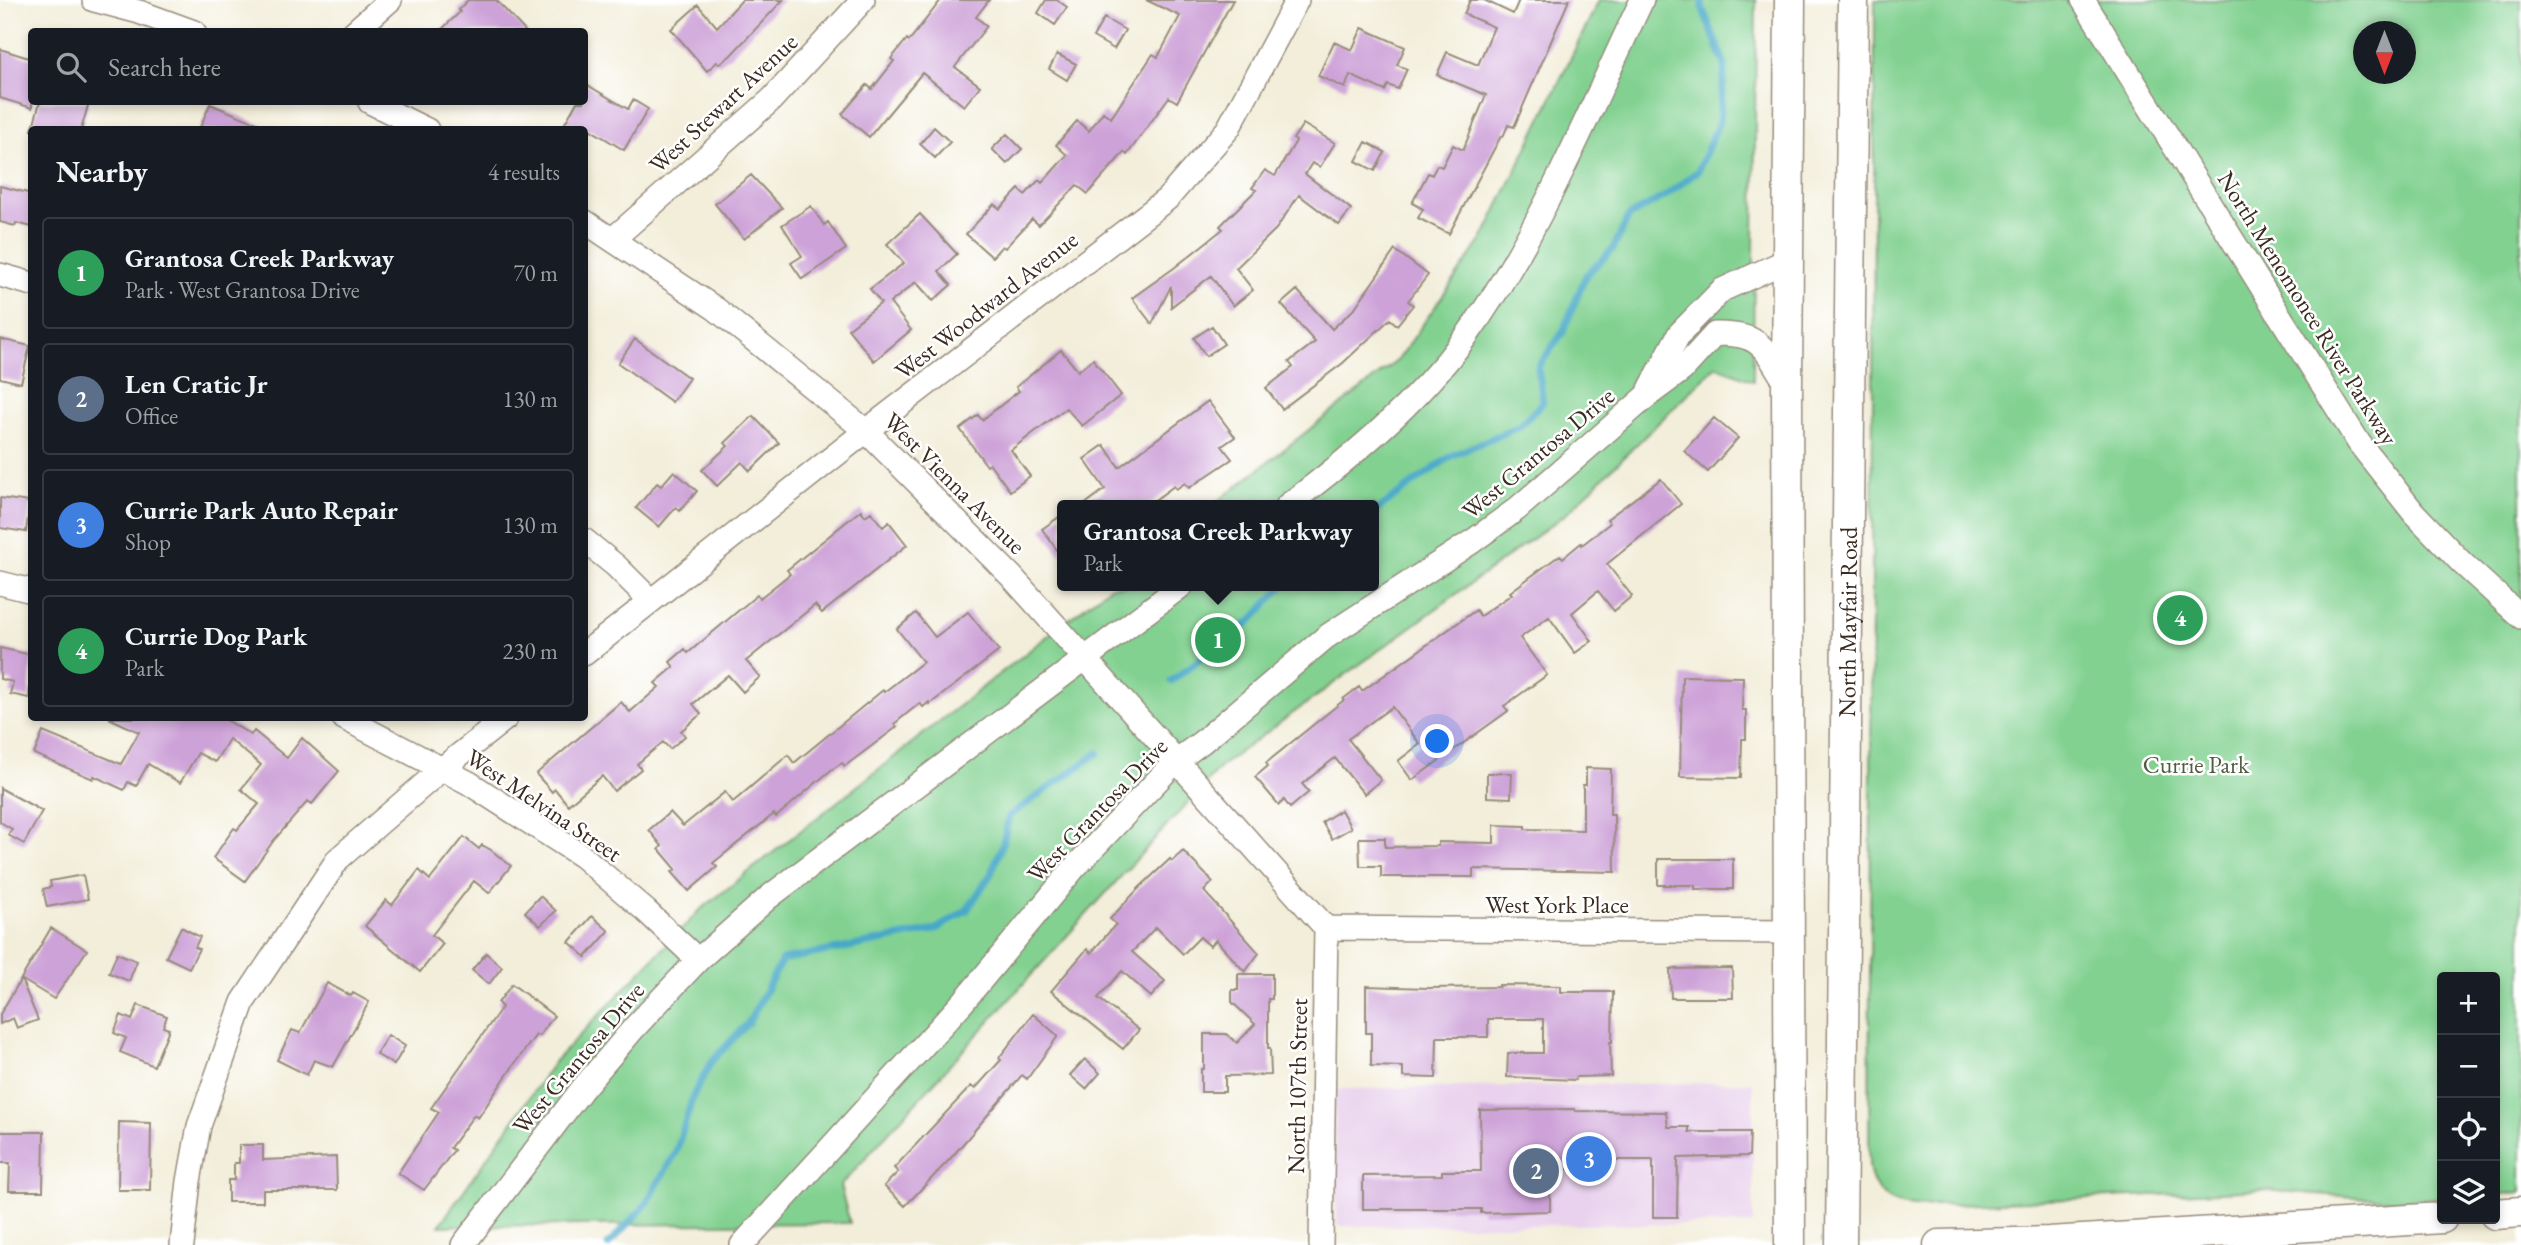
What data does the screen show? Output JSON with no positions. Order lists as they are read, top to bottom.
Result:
{
  "streets": {
    "main road": ["North Mayfair Road"],
    "street": [
      "West Stewart Avenue",
      "West Woodward Avenue",
      "North Menomonee River Parkway",
      "West Grantosa Drive",
      "West Vienna Avenue",
      "West Melvina Street",
      "West York Place",
      "North 107th Street"
    ]
  },
  "crossings": [
    ["West Stewart Avenue", "West Vienna Avenue"],
    ["West Woodward Avenue", "West Vienna Avenue"],
    ["West Grantosa Drive", "West Vienna Avenue"],
    ["West Grantosa Drive", "West Melvina Street"],
    ["West Vienna Avenue", "West York Place"],
    ["West Vienna Avenue", "North 107th Street"],
    ["West York Place", "North 107th Street"]
  ],
  "parks": ["Currie Park"],
  "north": "bottom",
  "page": {
    "search": "Search here",
    "heading": ["Nearby", "4 results"],
    "list": [
      {
        "mark": "1",
        "name": "Grantosa Creek Parkway",
        "note": "Park · West Grantosa Drive",
        "value": "70 m"
      },
      {
        "mark": "2",
        "name": "Len Cratic Jr",
        "note": "Office",
        "value": "130 m"
      },
      {
        "mark": "3",
        "name": "Currie Park Auto Repair",
        "note": "Shop",
        "value": "130 m"
      },
      {
        "mark": "4",
        "name": "Currie Dog Park",
        "note": "Park",
        "value": "230 m"
      }
    ],
    "popup": ["Grantosa Creek Parkway", "Park"],
    "pins": [
      "4",
      "1",
      "3",
      "2"
    ],
    "map_buttons": ["+", "−"]
  }
}
